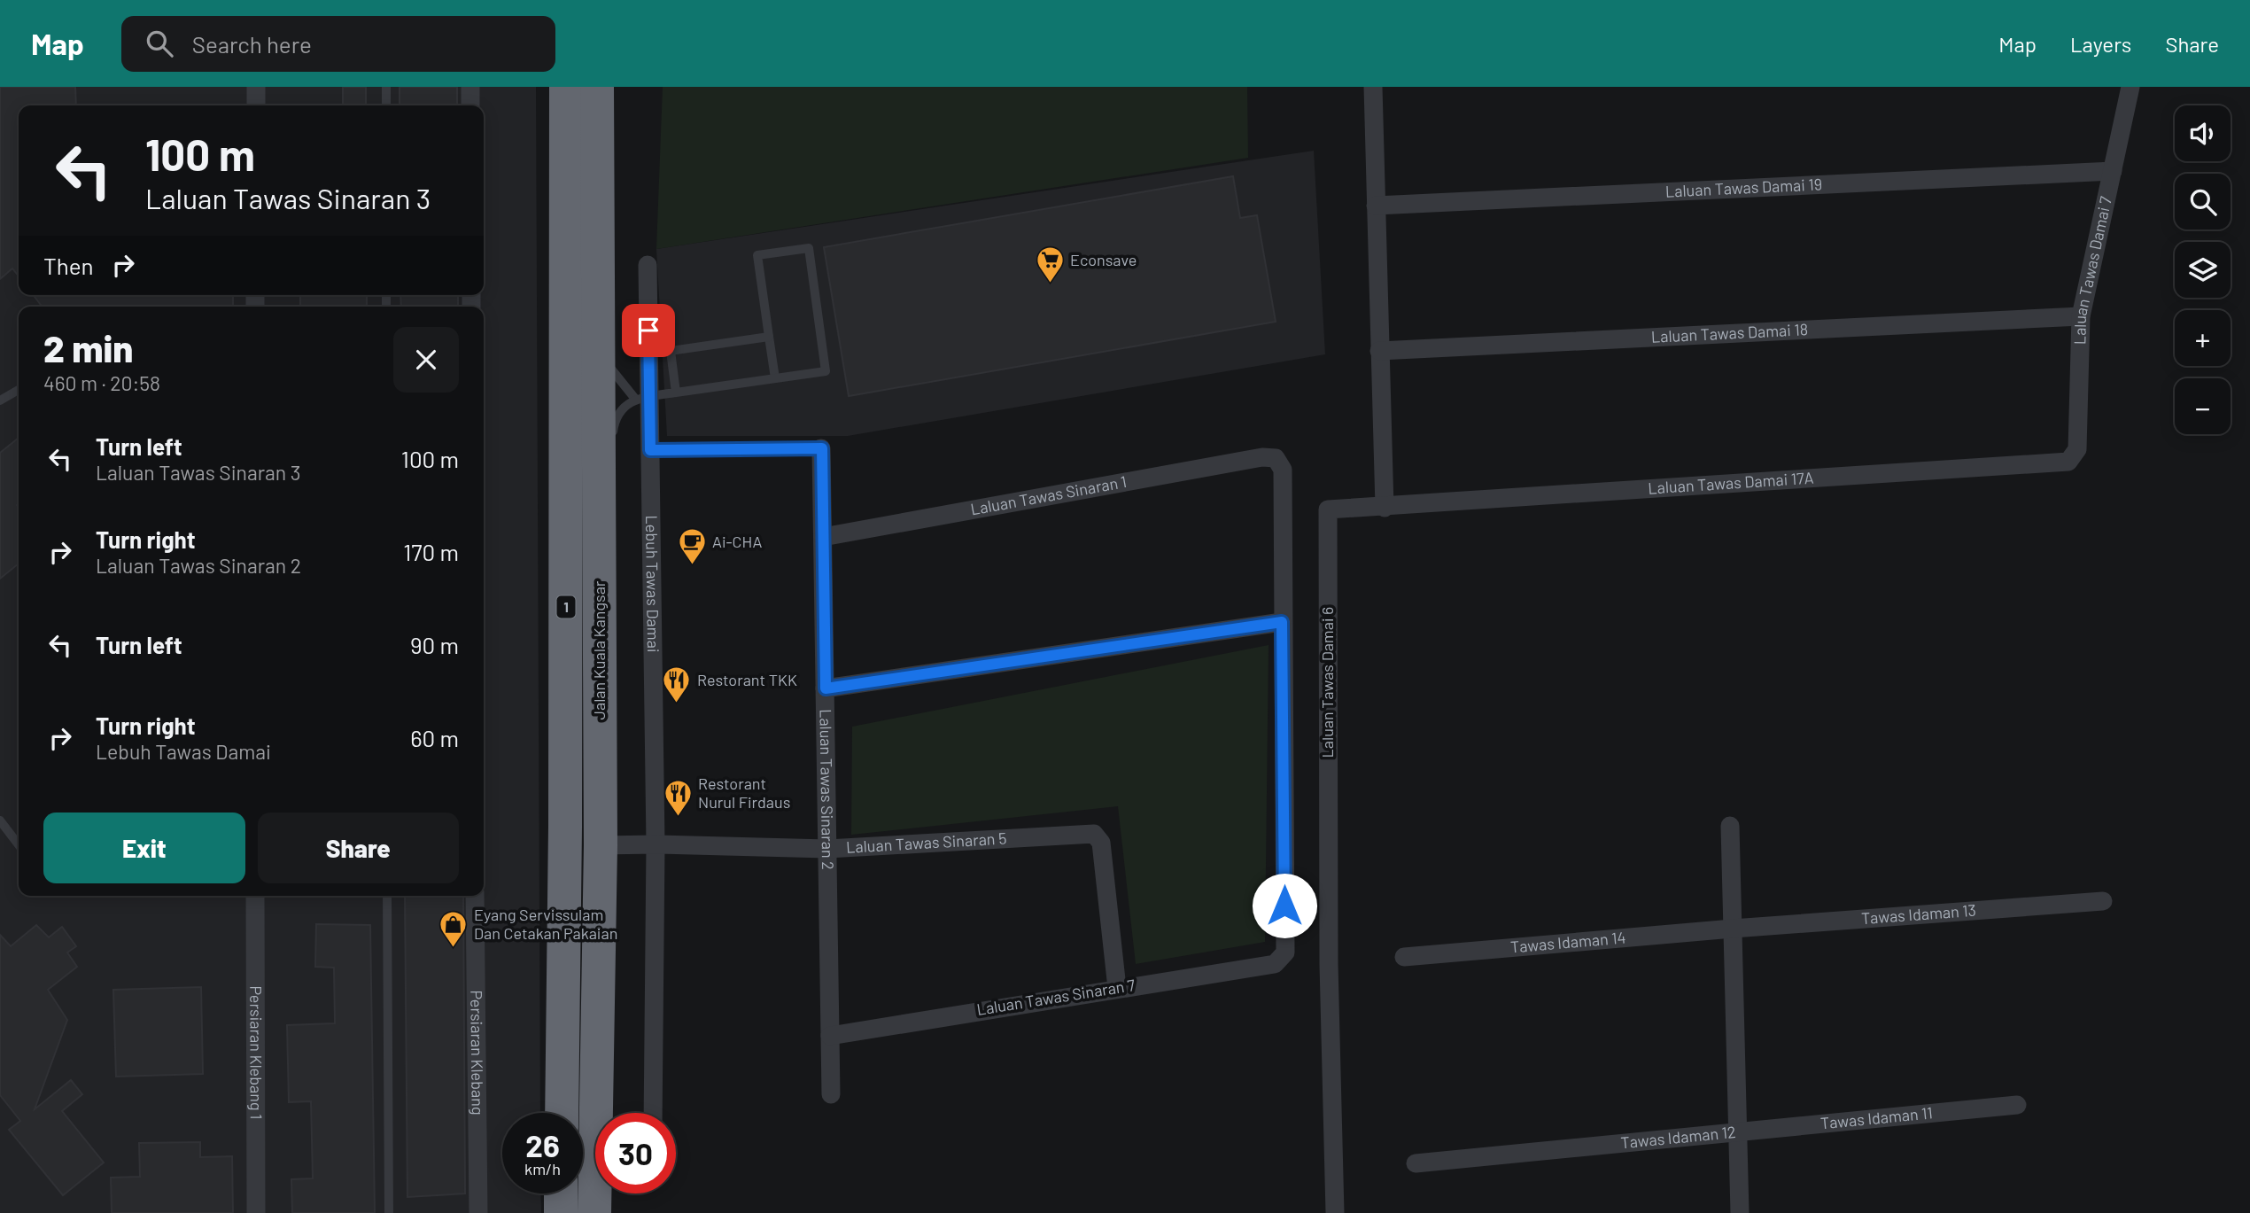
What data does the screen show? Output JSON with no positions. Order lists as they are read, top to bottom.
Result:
{
  "streets": {
    "highway": ["1", "Jalan Kuala Kangsar"],
    "street": [
      "Laluan Tawas Damai 19",
      "Laluan Tawas Damai 7",
      "Laluan Tawas Damai 18",
      "Laluan Tawas Damai 17A",
      "Laluan Tawas Sinaran 1",
      "Lebuh Tawas Damai",
      "Laluan Tawas Damai 6",
      "Laluan Tawas Sinaran 2",
      "Laluan Tawas Sinaran 5",
      "Tawas Idaman 13",
      "Tawas Idaman 14",
      "Laluan Tawas Sinaran 7",
      "Persiaran Klebang 1",
      "Persiaran Klebang",
      "Tawas Idaman 11",
      "Tawas Idaman 12"
    ]
  },
  "crossings": [
    ["Laluan Tawas Damai 19", "Laluan Tawas Damai 7"],
    ["Laluan Tawas Damai 7", "Laluan Tawas Damai 18"],
    ["Laluan Tawas Damai 7", "Laluan Tawas Damai 17A"],
    ["Laluan Tawas Damai 17A", "Laluan Tawas Damai 6"],
    ["Laluan Tawas Sinaran 1", "Laluan Tawas Sinaran 2"],
    ["Laluan Tawas Sinaran 1", "Laluan Tawas Sinaran 7"],
    ["Lebuh Tawas Damai", "Laluan Tawas Sinaran 5"],
    ["Jalan Kuala Kangsar", "Laluan Tawas Sinaran 5"],
    ["Laluan Tawas Sinaran 2", "Laluan Tawas Sinaran 5"],
    ["Laluan Tawas Sinaran 2", "Laluan Tawas Sinaran 7"],
    ["Laluan Tawas Sinaran 5", "Laluan Tawas Sinaran 7"],
    ["Tawas Idaman 13", "Tawas Idaman 14"],
    ["Tawas Idaman 13", "Tawas Idaman 12"],
    ["Tawas Idaman 14", "Tawas Idaman 12"],
    ["Tawas Idaman 11", "Tawas Idaman 12"]
  ],
  "places": {
    "supermarket": ["Econsave"],
    "cafe": ["Ai-CHA"],
    "restaurant": ["Restorant TKK", "Restorant Nurul Firdaus"],
    "shop": ["Eyang Servissulam Dan Cetakan Pakaian"]
  },
  "page": {
    "header": "Map",
    "search": "Search here",
    "nav": ["Map", "Layers", "Share"],
    "map_buttons": ["+", "−"],
    "turn": ["100 m", "Laluan Tawas Sinaran 3"],
    "then": "Then",
    "heading": ["2 min", "460 m · 20:58"],
    "list": [
      {
        "name": "Turn left",
        "note": "Laluan Tawas Sinaran 3",
        "value": "100 m"
      },
      {
        "name": "Turn right",
        "note": "Laluan Tawas Sinaran 2",
        "value": "170 m"
      },
      {
        "name": "Turn left",
        "value": "90 m"
      },
      {
        "name": "Turn right",
        "note": "Lebuh Tawas Damai",
        "value": "60 m"
      }
    ],
    "buttons": ["Exit", "Share"],
    "speed": "26 km/h",
    "limit": "30"
  }
}
